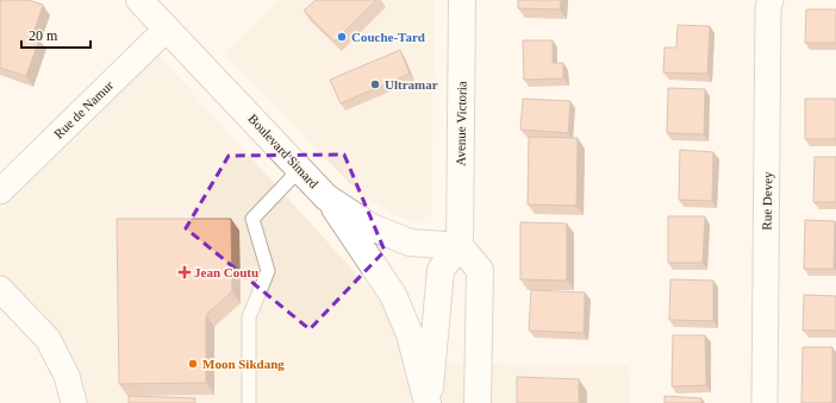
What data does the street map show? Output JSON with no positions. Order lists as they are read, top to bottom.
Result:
{
  "streets": {
    "main road": ["Avenue Victoria", "Boulevard Simard"],
    "street": ["Rue de Namur", "Rue Devey"]
  },
  "crossings": [
    ["Rue de Namur", "Boulevard Simard"],
    ["Avenue Victoria", "Boulevard Simard"]
  ],
  "places": {
    "other": ["Couche-Tard", "Ultramar", "Moon Sikdang"],
    "health": ["Jean Coutu"]
  },
  "scale_bar": "20 m"
}
